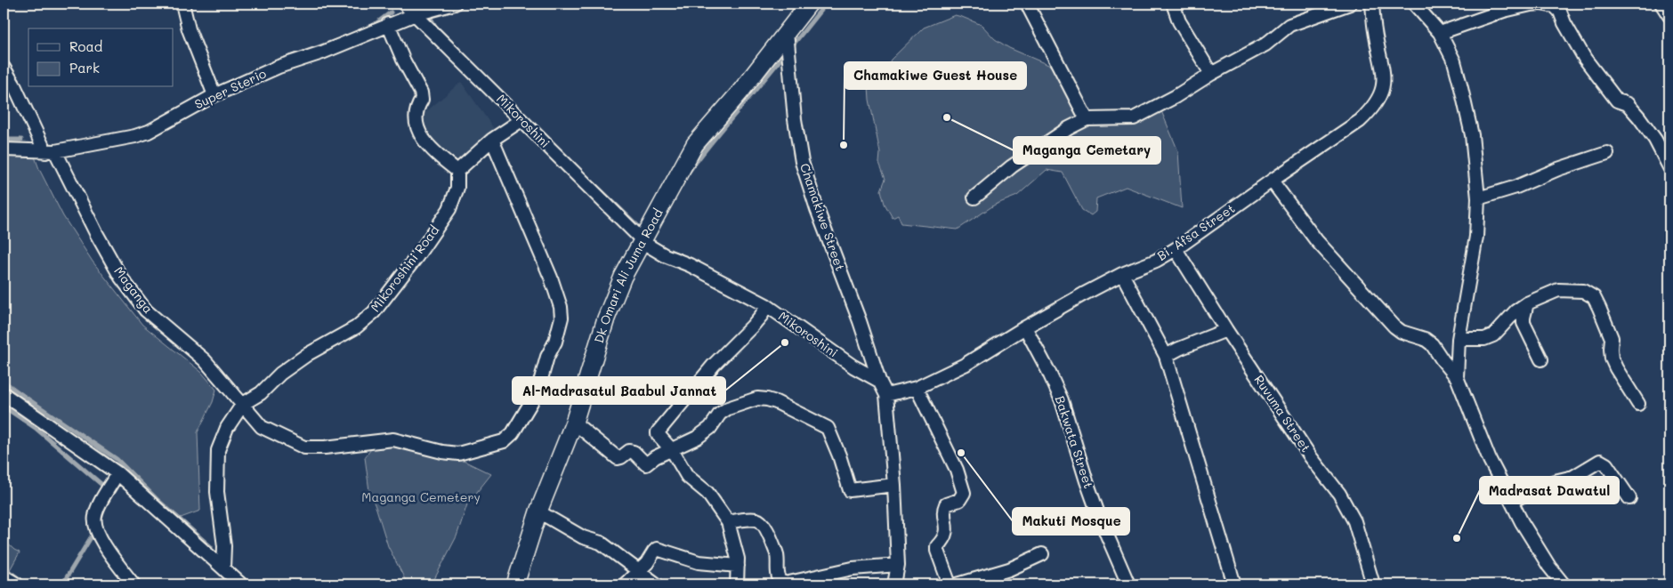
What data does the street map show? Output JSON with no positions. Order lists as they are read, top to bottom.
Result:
{
  "streets": {
    "street": [
      "Super Sterio",
      "Mikoroshini",
      "Chamakiwe Street",
      "Bi. Afsa Street",
      "Mikoroshini Road",
      "Dk Omari Ali Juma Road",
      "Maganga",
      "Ruvuma Street",
      "Bakwata Street"
    ]
  },
  "crossings": [
    ["Super Sterio", "Mikoroshini"],
    ["Super Sterio", "Maganga"],
    ["Mikoroshini", "Chamakiwe Street"],
    ["Mikoroshini", "Dk Omari Ali Juma Road"],
    ["Chamakiwe Street", "Bi. Afsa Street"],
    ["Chamakiwe Street", "Dk Omari Ali Juma Road"],
    ["Bi. Afsa Street", "Ruvuma Street"],
    ["Bi. Afsa Street", "Bakwata Street"],
    ["Mikoroshini Road", "Maganga"]
  ],
  "parks": ["Maganga Cemetery"],
  "places": [
    "Maganga Cemetary",
    "Chamakiwe Guest House",
    "Al-Madrasatul Baabul Jannat",
    "Makuti Mosque",
    "Madrasat Dawatul"
  ],
  "legend": ["Road", "Park"]
}
